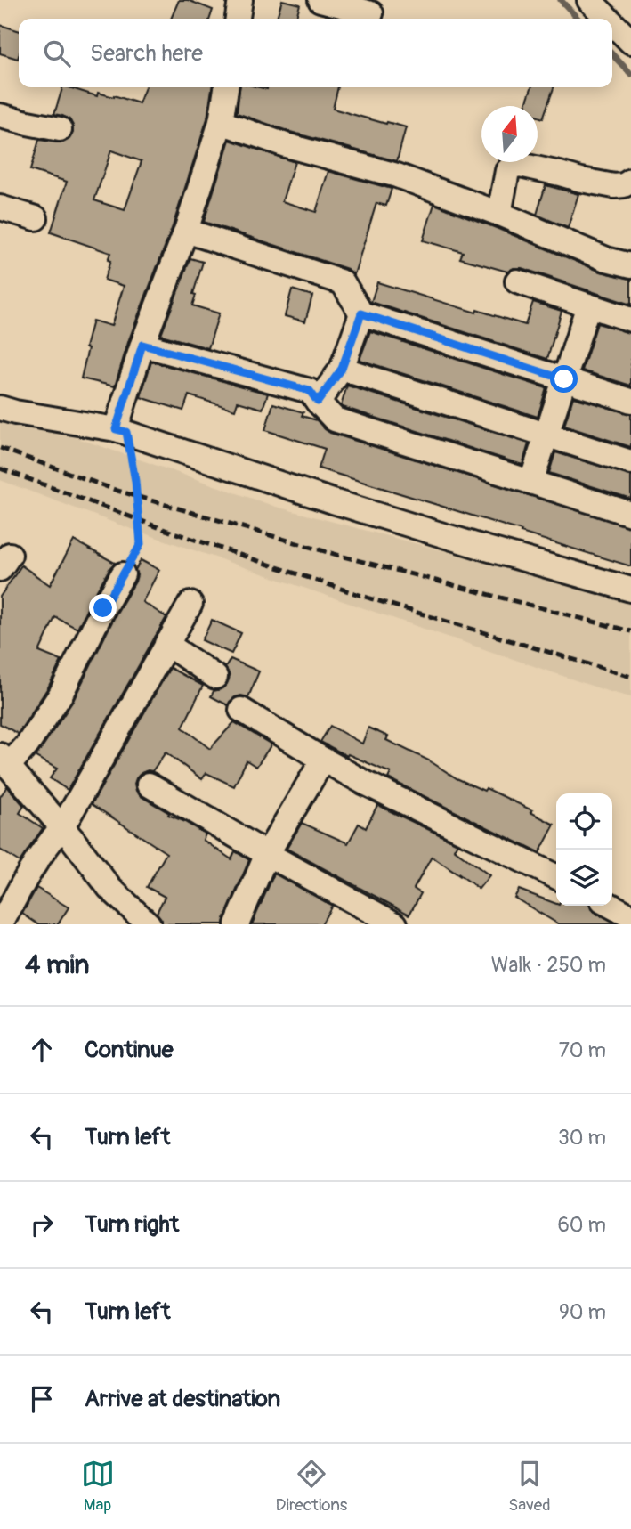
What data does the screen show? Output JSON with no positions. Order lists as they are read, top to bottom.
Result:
{
  "north": "top",
  "page": {
    "search": "Search here",
    "heading": ["4 min", "Walk · 250 m"],
    "list": [
      ["Continue", "70 m"],
      ["Turn left", "30 m"],
      ["Turn right", "60 m"],
      ["Turn left", "90 m"],
      "Arrive at destination"
    ],
    "nav": ["Map", "Directions", "Saved"]
  }
}
